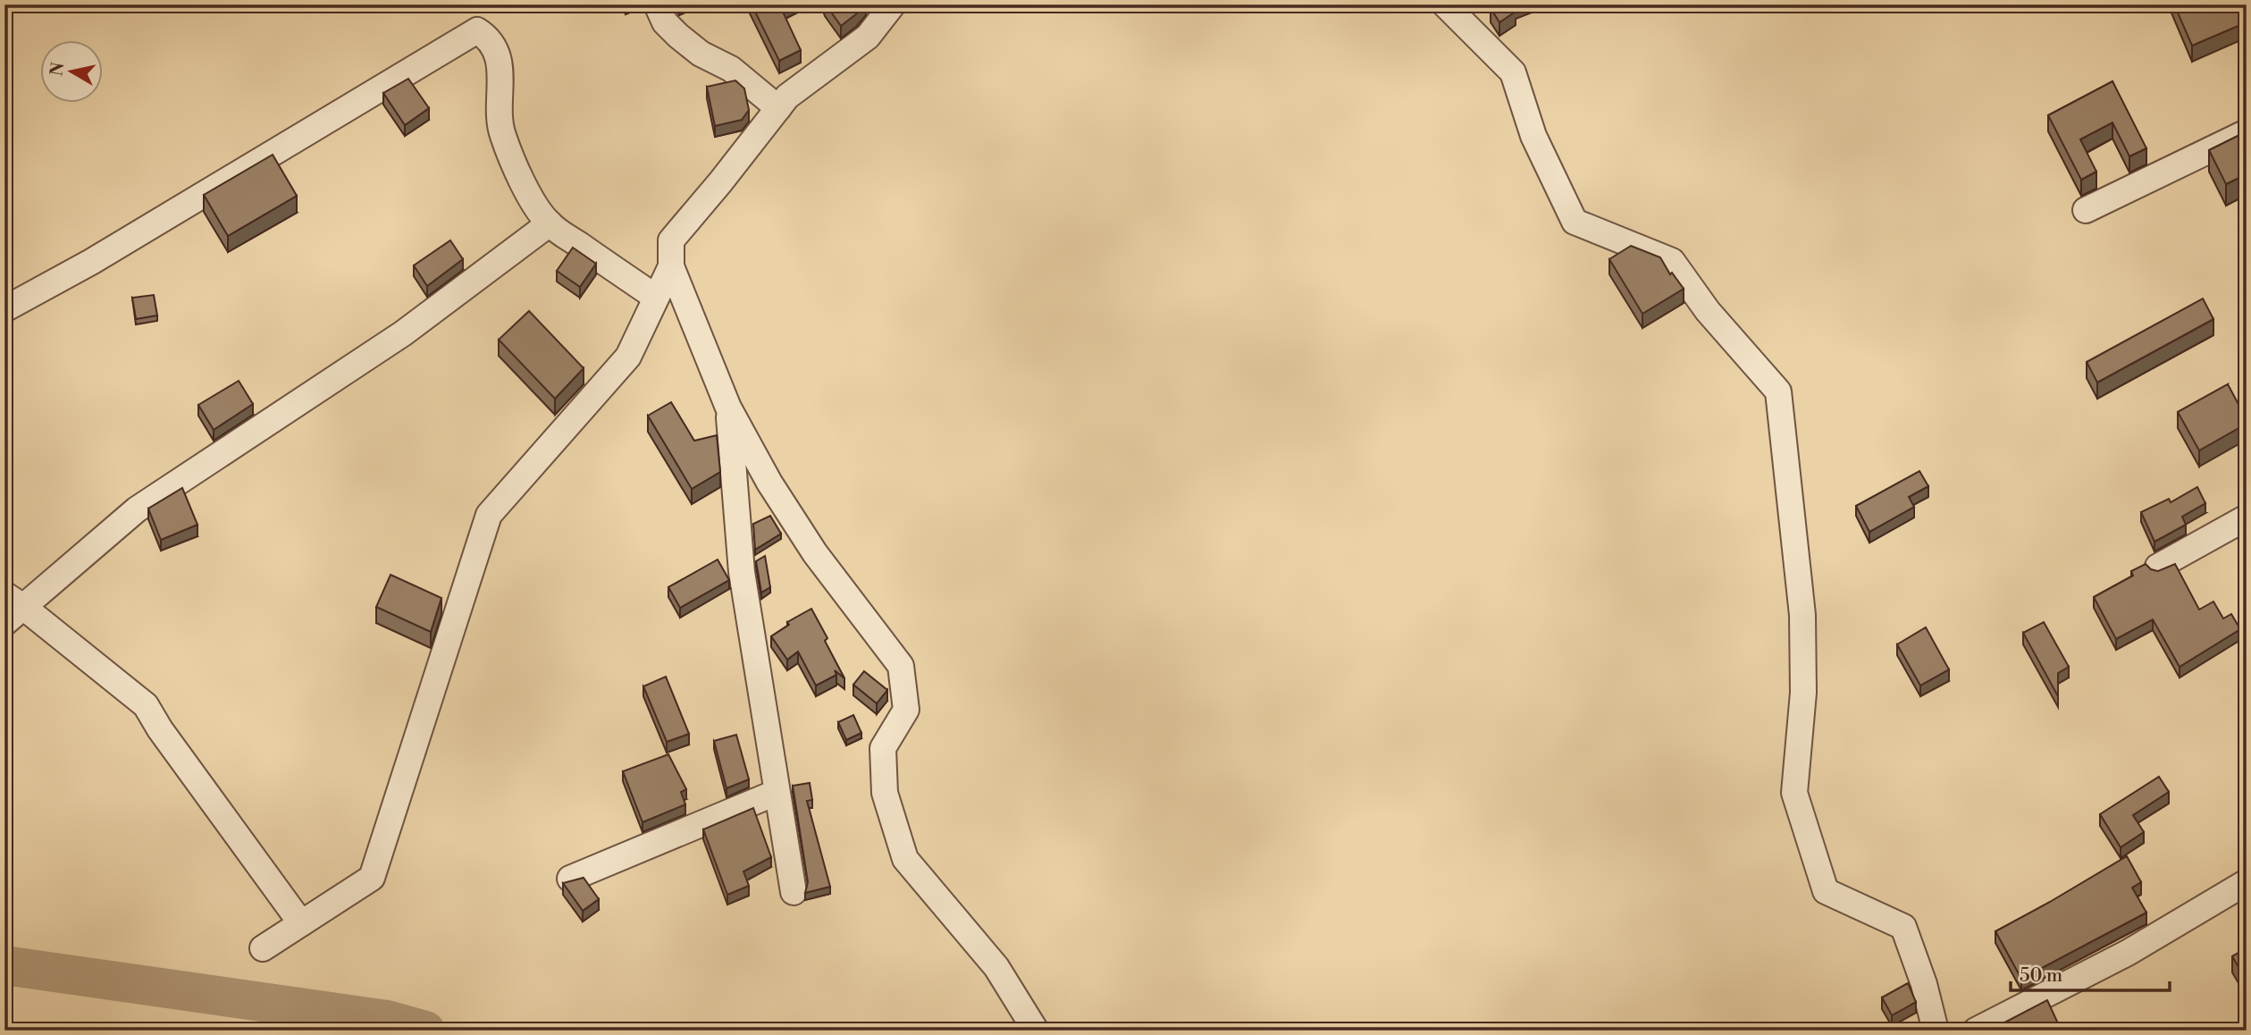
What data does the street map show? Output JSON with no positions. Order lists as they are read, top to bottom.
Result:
{
  "scale_bar": "50 m",
  "north": "left"
}
